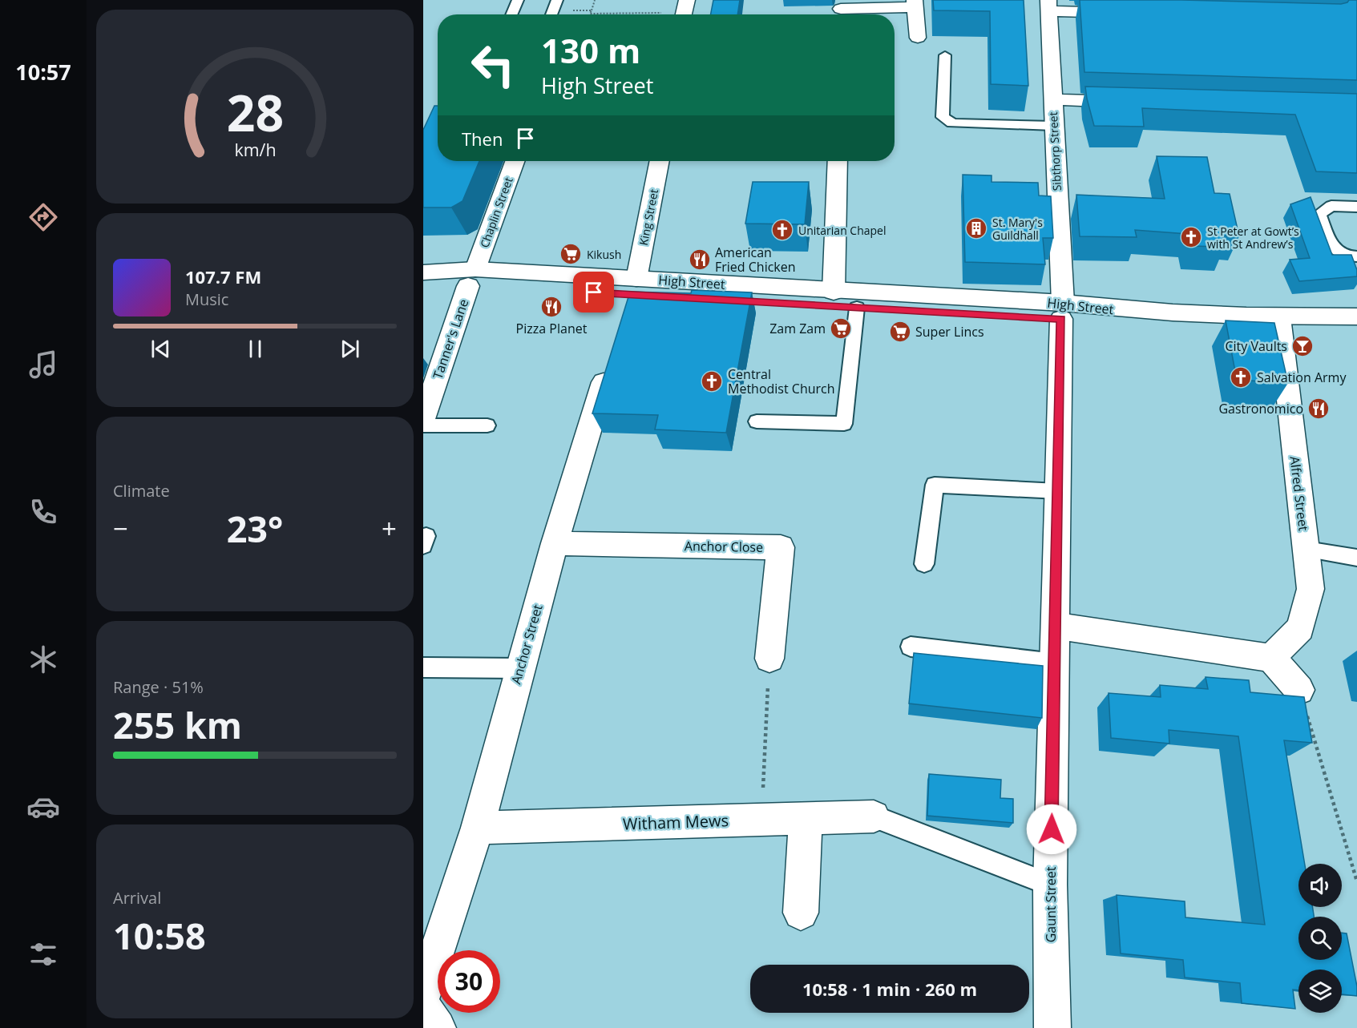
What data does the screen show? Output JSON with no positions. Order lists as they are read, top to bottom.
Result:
{
  "streets": {
    "street": [
      "Sibthorp Street",
      "Chaplin Street",
      "King Street",
      "High Street",
      "Tanner's Lane",
      "Alfred Street",
      "Anchor Close",
      "Anchor Street",
      "Witham Mews",
      "Gaunt Street"
    ]
  },
  "crossings": [
    ["Sibthorp Street", "High Street"],
    ["Sibthorp Street", "Gaunt Street"],
    ["Chaplin Street", "High Street"],
    ["Chaplin Street", "Tanner's Lane"],
    ["King Street", "High Street"],
    ["High Street", "Tanner's Lane"],
    ["High Street", "Alfred Street"],
    ["High Street", "Gaunt Street"],
    ["Anchor Close", "Anchor Street"],
    ["Anchor Street", "Witham Mews"]
  ],
  "places": {
    "building": ["St. Mary's Guildhall"],
    "church": [
      "Unitarian Chapel",
      "St Peter at Gowt’s with St Andrew’s",
      "Salvation Army",
      "Central Methodist Church"
    ],
    "supermarket": ["Kikush", "Zam Zam", "Super Lincs"],
    "restaurant": ["American Fried Chicken", "Pizza Planet", "Gastronomico"],
    "bar": ["City Vaults"]
  },
  "page": {
    "tabs": "10:57",
    "turn": ["130 m", "High Street"],
    "then": "Then",
    "song": ["107.7 FM", "Music"],
    "tile": [
      "Climate",
      ["Range · 51%", "255 km"],
      ["Arrival", "10:58"]
    ],
    "heat": ["−", "23°", "+"],
    "limit": "30",
    "trip": "10:58 · 1 min · 260 m",
    "gauge": ["28", "km/h"]
  }
}
